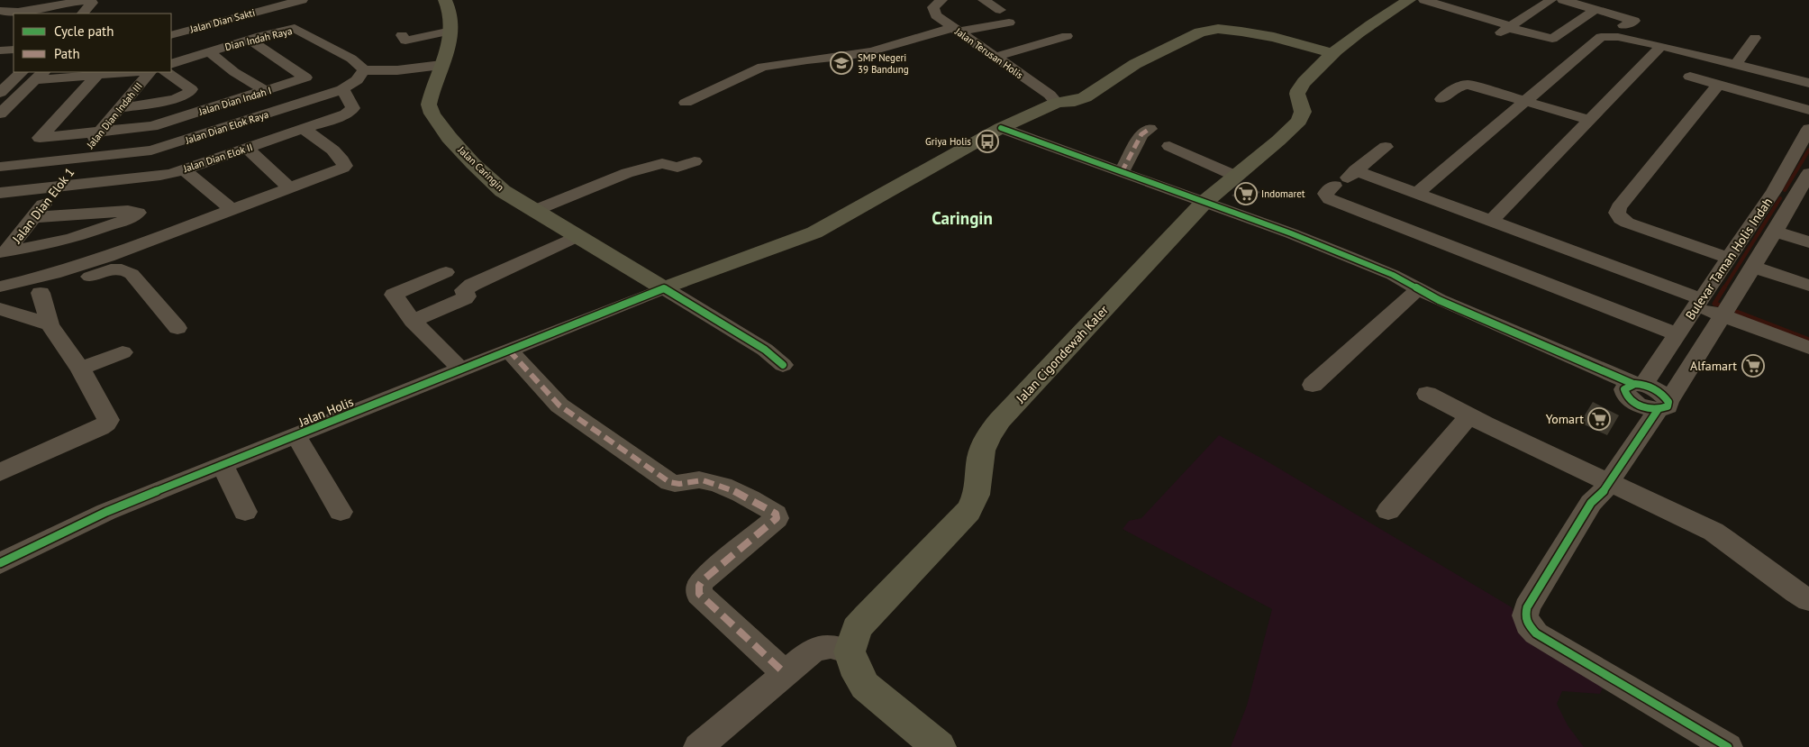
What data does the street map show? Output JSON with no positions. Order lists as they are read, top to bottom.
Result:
{
  "streets": {
    "main road": ["Jalan Caringin", "Jalan Cigondewah Kaler"],
    "street": [
      "Jalan Dian Sakti",
      "Dian Indah Raya",
      "Jalan Terusan Holis",
      "Jalan Dian Indah I",
      "Jalan Dian Indah III",
      "Jalan Dian Elok Raya",
      "Jalan Dian Elok II",
      "Jalan Dian Elok 1",
      "Bulevar Taman Holis Indah",
      "Jalan Holis"
    ]
  },
  "crossings": [
    ["Dian Indah Raya", "Jalan Dian Indah I"],
    ["Dian Indah Raya", "Jalan Dian Elok Raya"],
    ["Jalan Dian Indah I", "Jalan Dian Indah III"],
    ["Jalan Dian Indah III", "Jalan Dian Elok Raya"],
    ["Jalan Dian Indah III", "Jalan Dian Elok 1"],
    ["Jalan Dian Elok Raya", "Jalan Dian Elok II"],
    ["Jalan Dian Elok Raya", "Jalan Dian Elok 1"],
    ["Jalan Dian Elok II", "Jalan Dian Elok 1"],
    ["Jalan Caringin", "Jalan Holis"]
  ],
  "districts": ["Caringin"],
  "places": {
    "school or university": ["SMP Negeri 39 Bandung"],
    "bus stop": ["Griya Holis"],
    "supermarket": ["Indomaret", "Alfamart", "Yomart"]
  },
  "legend": ["Cycle path", "Path"]
}
